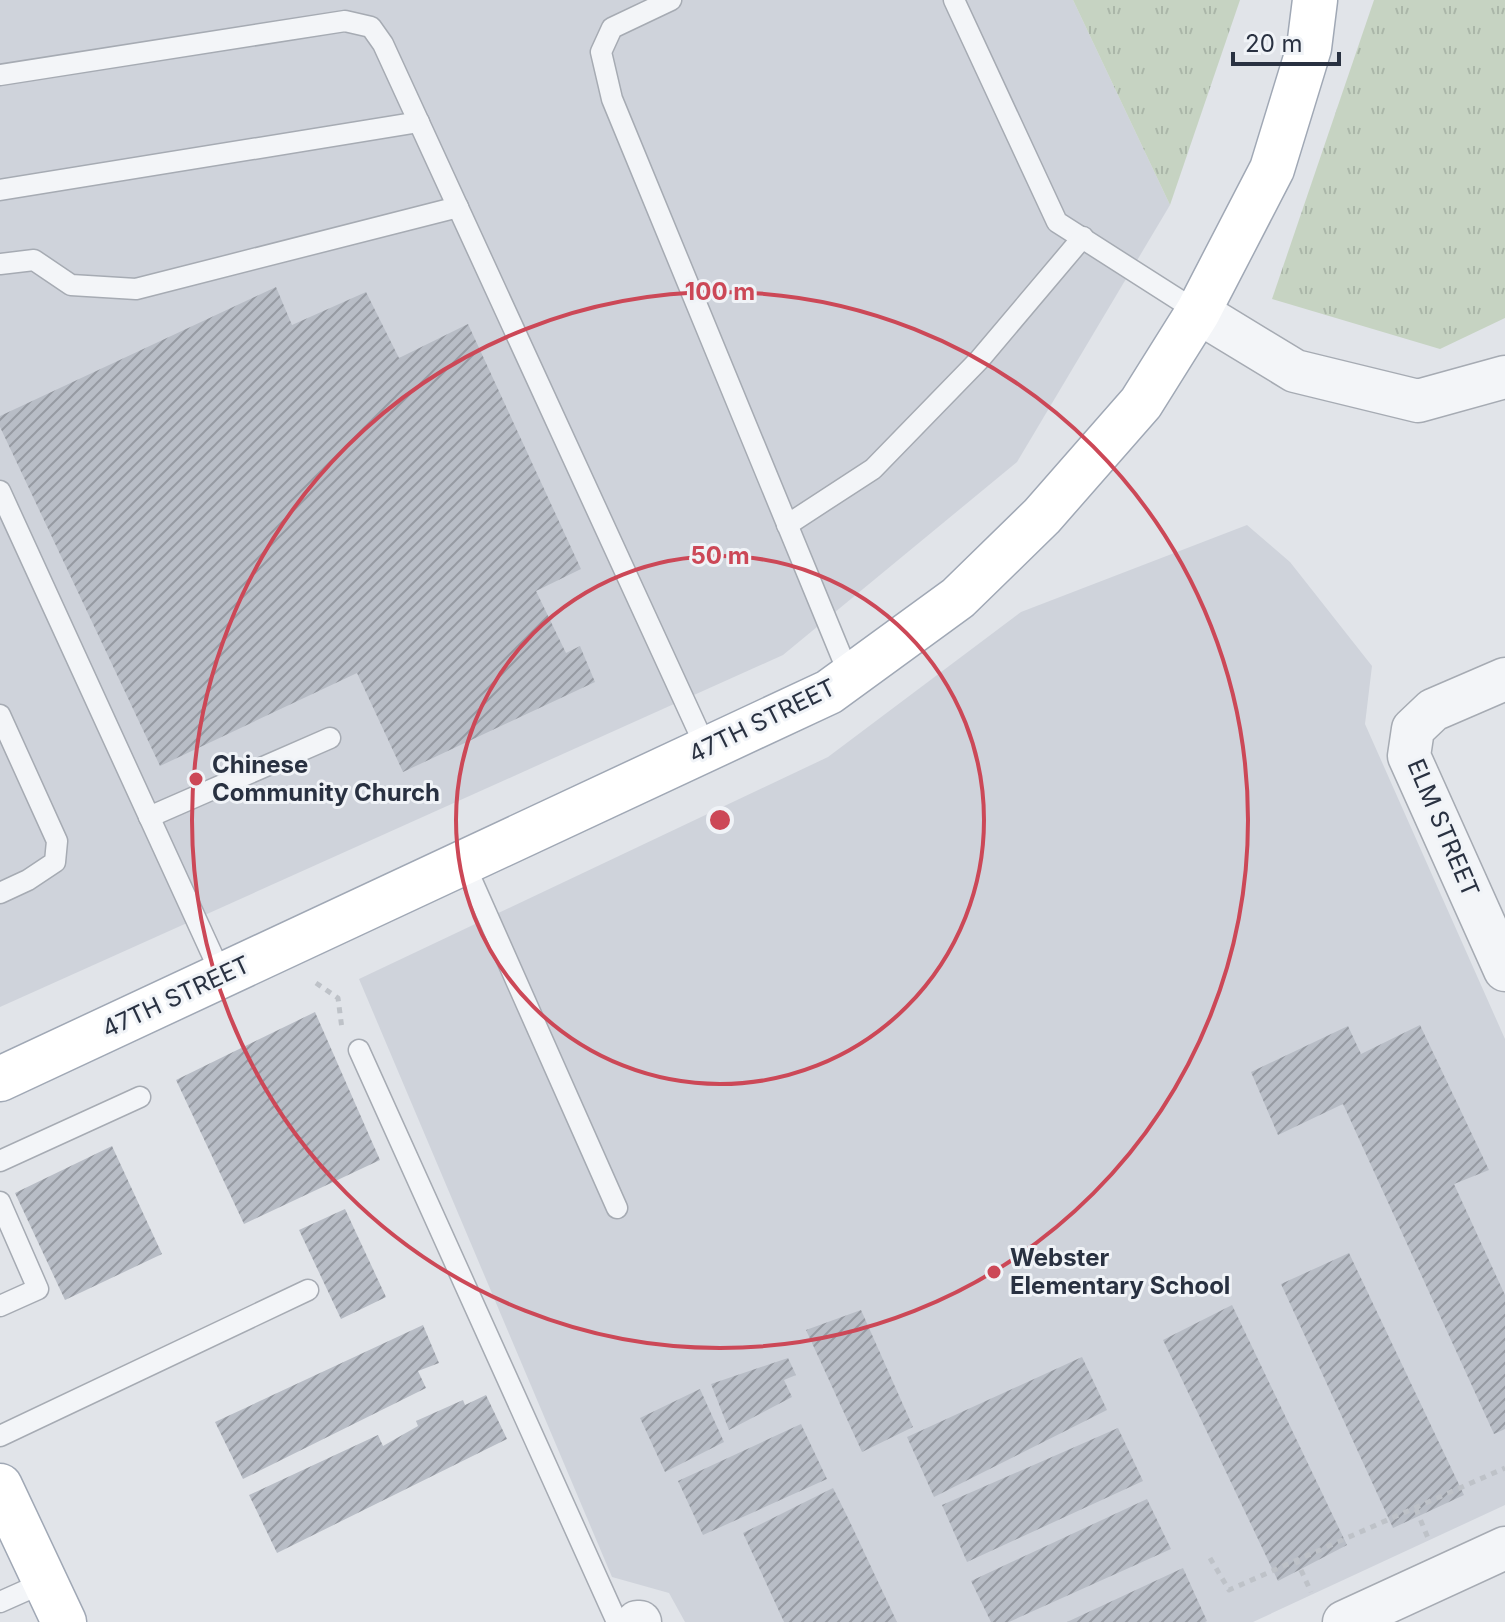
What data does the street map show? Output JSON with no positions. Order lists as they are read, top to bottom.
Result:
{
  "streets": {
    "main road": ["47TH STREET"],
    "street": ["ELM STREET"]
  },
  "places": ["Chinese Community Church", "Webster Elementary School"],
  "scale_bar": "20 m",
  "rings": ["100 m", "50 m"]
}
